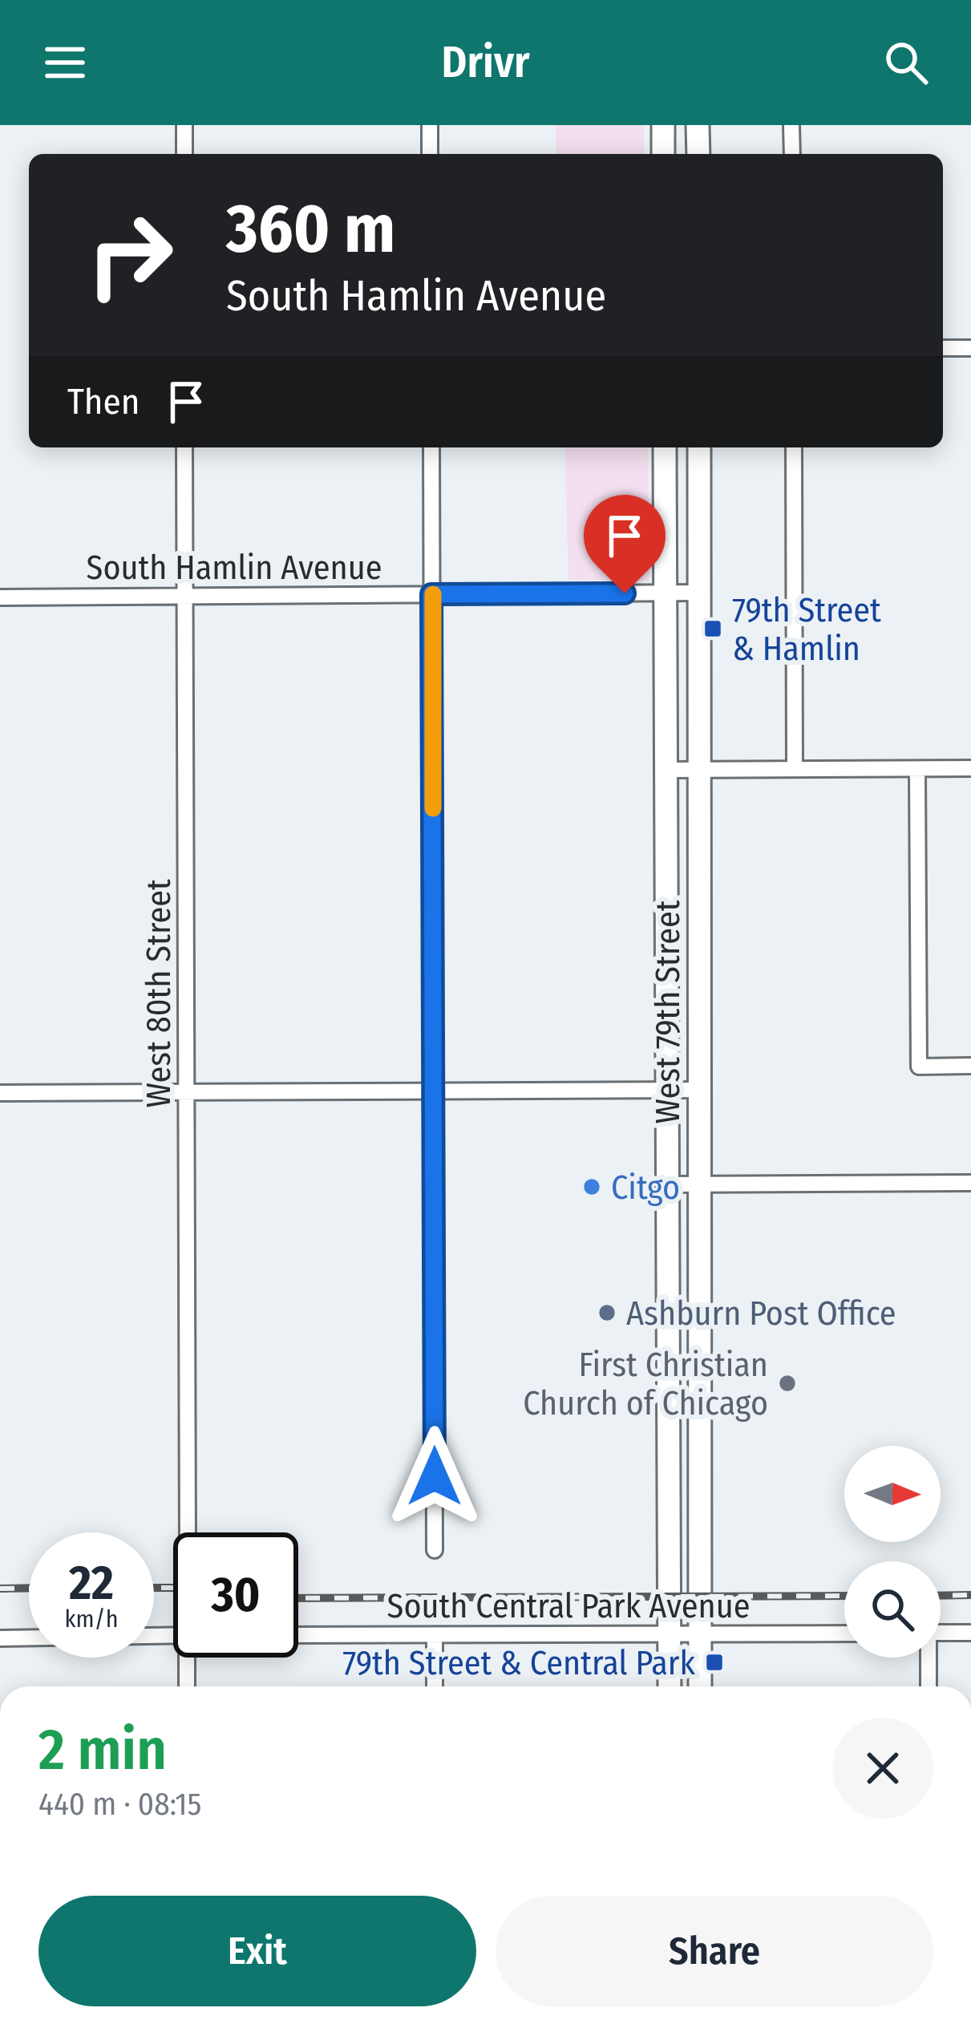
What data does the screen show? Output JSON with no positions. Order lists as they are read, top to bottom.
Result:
{
  "streets": {
    "main road": ["West 79th Street"],
    "street": ["South Hamlin Avenue", "West 80th Street", "South Central Park Avenue"]
  },
  "crossings": [
    ["South Hamlin Avenue", "West 80th Street"],
    ["South Hamlin Avenue", "West 79th Street"],
    ["West 79th Street", "South Central Park Avenue"]
  ],
  "places": {
    "transit": ["79th Street & Hamlin", "79th Street & Central Park"],
    "other": ["Citgo", "Ashburn Post Office", "First Christian Church of Chicago"]
  },
  "north": "right",
  "page": {
    "header": "Drivr",
    "turn": ["360 m", "South Hamlin Avenue"],
    "then": "Then",
    "speed": "22 km/h",
    "limit": "30",
    "heading": ["2 min", "440 m · 08:15"],
    "buttons": ["Exit", "Share"]
  }
}
